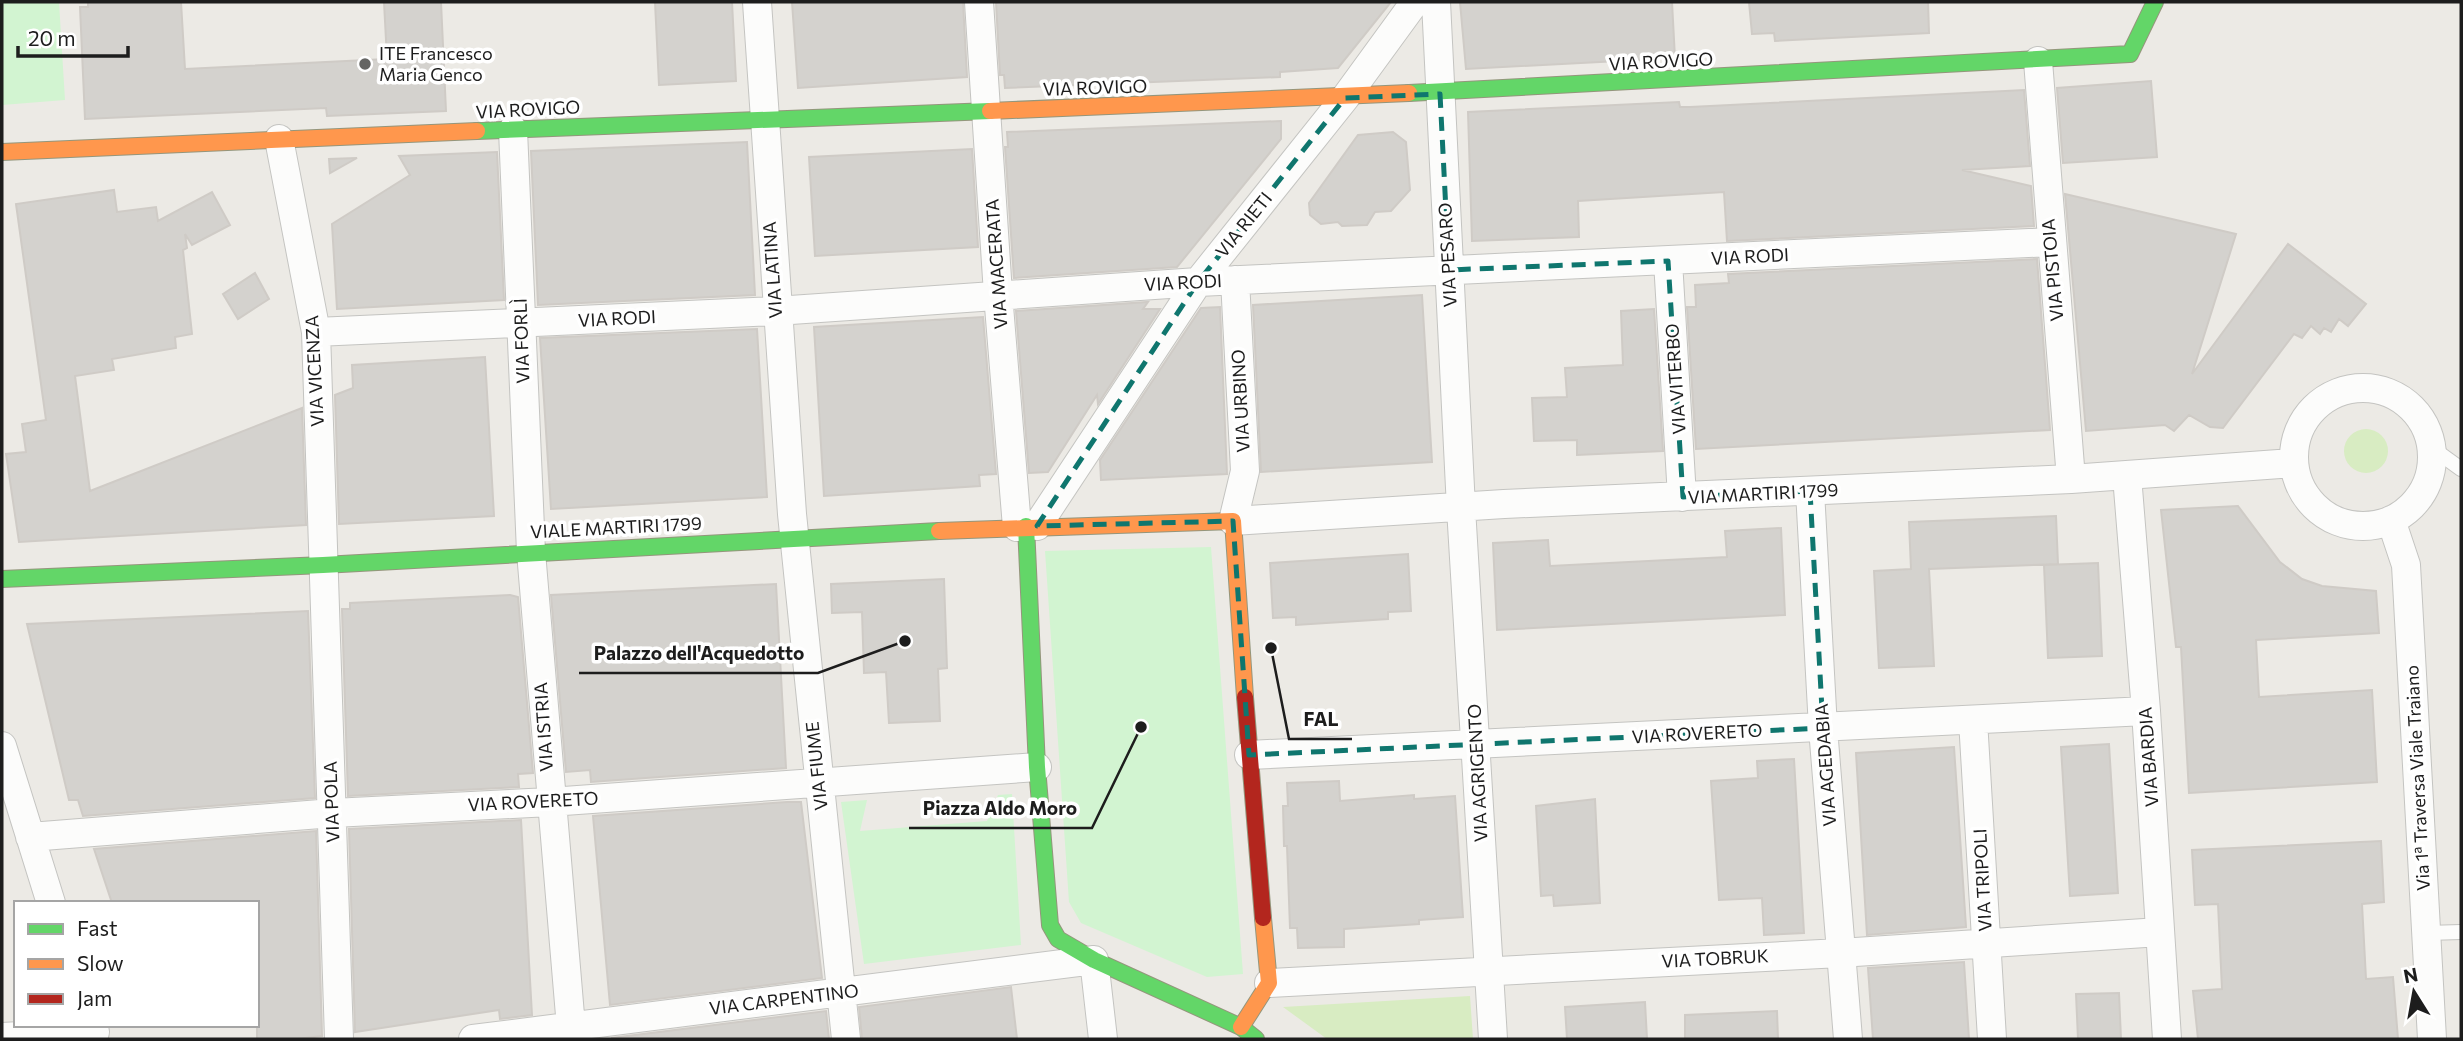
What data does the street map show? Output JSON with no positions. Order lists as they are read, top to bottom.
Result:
{
  "streets": {
    "street": [
      "VIA ROVIGO",
      "VIA RIETI",
      "VIA PESARO",
      "VIA RODI",
      "VIA MACERATA",
      "VIA LATINA",
      "VIA PISTOIA",
      "VIA FORLÌ",
      "VIA VICENZA",
      "VIA VITERBO",
      "VIA URBINO",
      "VIA MARTIRI 1799",
      "VIALE MARTIRI 1799",
      "VIA ISTRIA",
      "VIA ROVERETO",
      "VIA BARDIA",
      "VIA AGEDABIA",
      "VIA FIUME",
      "VIA AGRIGENTO",
      "Via 1ª Traversa Viale Traiano",
      "VIA POLA",
      "VIA TRIPOLI",
      "VIA TOBRUK",
      "VIA CARPENTINO"
    ]
  },
  "crossings": [
    ["VIA ROVIGO", "VIA RIETI"],
    ["VIA ROVIGO", "VIA PESARO"],
    ["VIA ROVIGO", "VIA MACERATA"],
    ["VIA ROVIGO", "VIA LATINA"],
    ["VIA ROVIGO", "VIA PISTOIA"],
    ["VIA ROVIGO", "VIA FORLÌ"],
    ["VIA ROVIGO", "VIA VICENZA"],
    ["VIA RIETI", "VIA RODI"],
    ["VIA RIETI", "VIA MACERATA"],
    ["VIA RIETI", "VIALE MARTIRI 1799"],
    ["VIA PESARO", "VIA RODI"],
    ["VIA PESARO", "VIA MARTIRI 1799"],
    ["VIA PESARO", "VIA AGRIGENTO"],
    ["VIA RODI", "VIA MACERATA"],
    ["VIA RODI", "VIA LATINA"],
    ["VIA RODI", "VIA PISTOIA"],
    ["VIA RODI", "VIA FORLÌ"],
    ["VIA RODI", "VIA VICENZA"],
    ["VIA RODI", "VIA VITERBO"],
    ["VIA RODI", "VIA URBINO"],
    ["VIA MACERATA", "VIALE MARTIRI 1799"],
    ["VIA LATINA", "VIALE MARTIRI 1799"],
    ["VIA LATINA", "VIA FIUME"],
    ["VIA PISTOIA", "VIA MARTIRI 1799"],
    ["VIA FORLÌ", "VIALE MARTIRI 1799"],
    ["VIA FORLÌ", "VIA ISTRIA"],
    ["VIA VICENZA", "VIALE MARTIRI 1799"],
    ["VIA VICENZA", "VIA POLA"],
    ["VIA VITERBO", "VIA MARTIRI 1799"],
    ["VIA URBINO", "VIA MARTIRI 1799"],
    ["VIA URBINO", "VIALE MARTIRI 1799"],
    ["VIA MARTIRI 1799", "VIALE MARTIRI 1799"],
    ["VIA MARTIRI 1799", "VIA BARDIA"],
    ["VIA MARTIRI 1799", "VIA AGEDABIA"],
    ["VIA MARTIRI 1799", "VIA AGRIGENTO"],
    ["VIA MARTIRI 1799", "Via 1ª Traversa Viale Traiano"],
    ["VIALE MARTIRI 1799", "VIA ISTRIA"],
    ["VIALE MARTIRI 1799", "VIA FIUME"],
    ["VIALE MARTIRI 1799", "VIA POLA"],
    ["VIA ISTRIA", "VIA ROVERETO"],
    ["VIA ISTRIA", "VIA CARPENTINO"],
    ["VIA ROVERETO", "VIA BARDIA"],
    ["VIA ROVERETO", "VIA AGEDABIA"],
    ["VIA ROVERETO", "VIA FIUME"],
    ["VIA ROVERETO", "VIA AGRIGENTO"],
    ["VIA ROVERETO", "VIA POLA"],
    ["VIA ROVERETO", "VIA TRIPOLI"],
    ["VIA BARDIA", "VIA TOBRUK"],
    ["VIA AGEDABIA", "VIA TOBRUK"],
    ["VIA FIUME", "VIA CARPENTINO"],
    ["VIA AGRIGENTO", "VIA TOBRUK"],
    ["VIA TRIPOLI", "VIA TOBRUK"]
  ],
  "places": [
    "ITE Francesco Maria Genco",
    "Palazzo dell'Acquedotto",
    "FAL",
    "Piazza Aldo Moro"
  ],
  "legend": ["Fast", "Slow", "Jam"],
  "scale_bar": "20 m",
  "north": "top"
}
